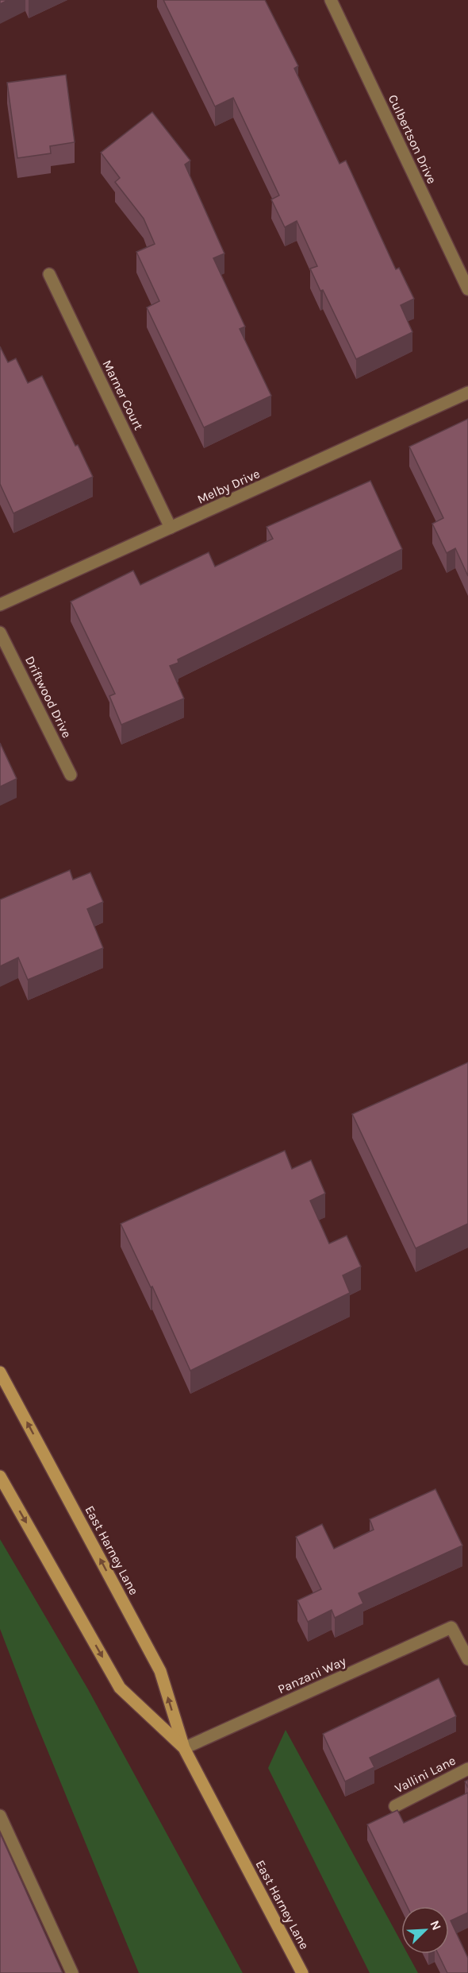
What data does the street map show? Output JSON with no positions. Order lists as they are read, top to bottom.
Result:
{
  "streets": {
    "main road": ["East Harney Lane"],
    "street": [
      "Culbertson Drive",
      "Marner Court",
      "Melby Drive",
      "Driftwood Drive",
      "Panzani Way",
      "Vallini Lane"
    ]
  },
  "crossings": [
    ["Marner Court", "Melby Drive"],
    ["East Harney Lane", "Panzani Way"]
  ],
  "north": "top right"
}
